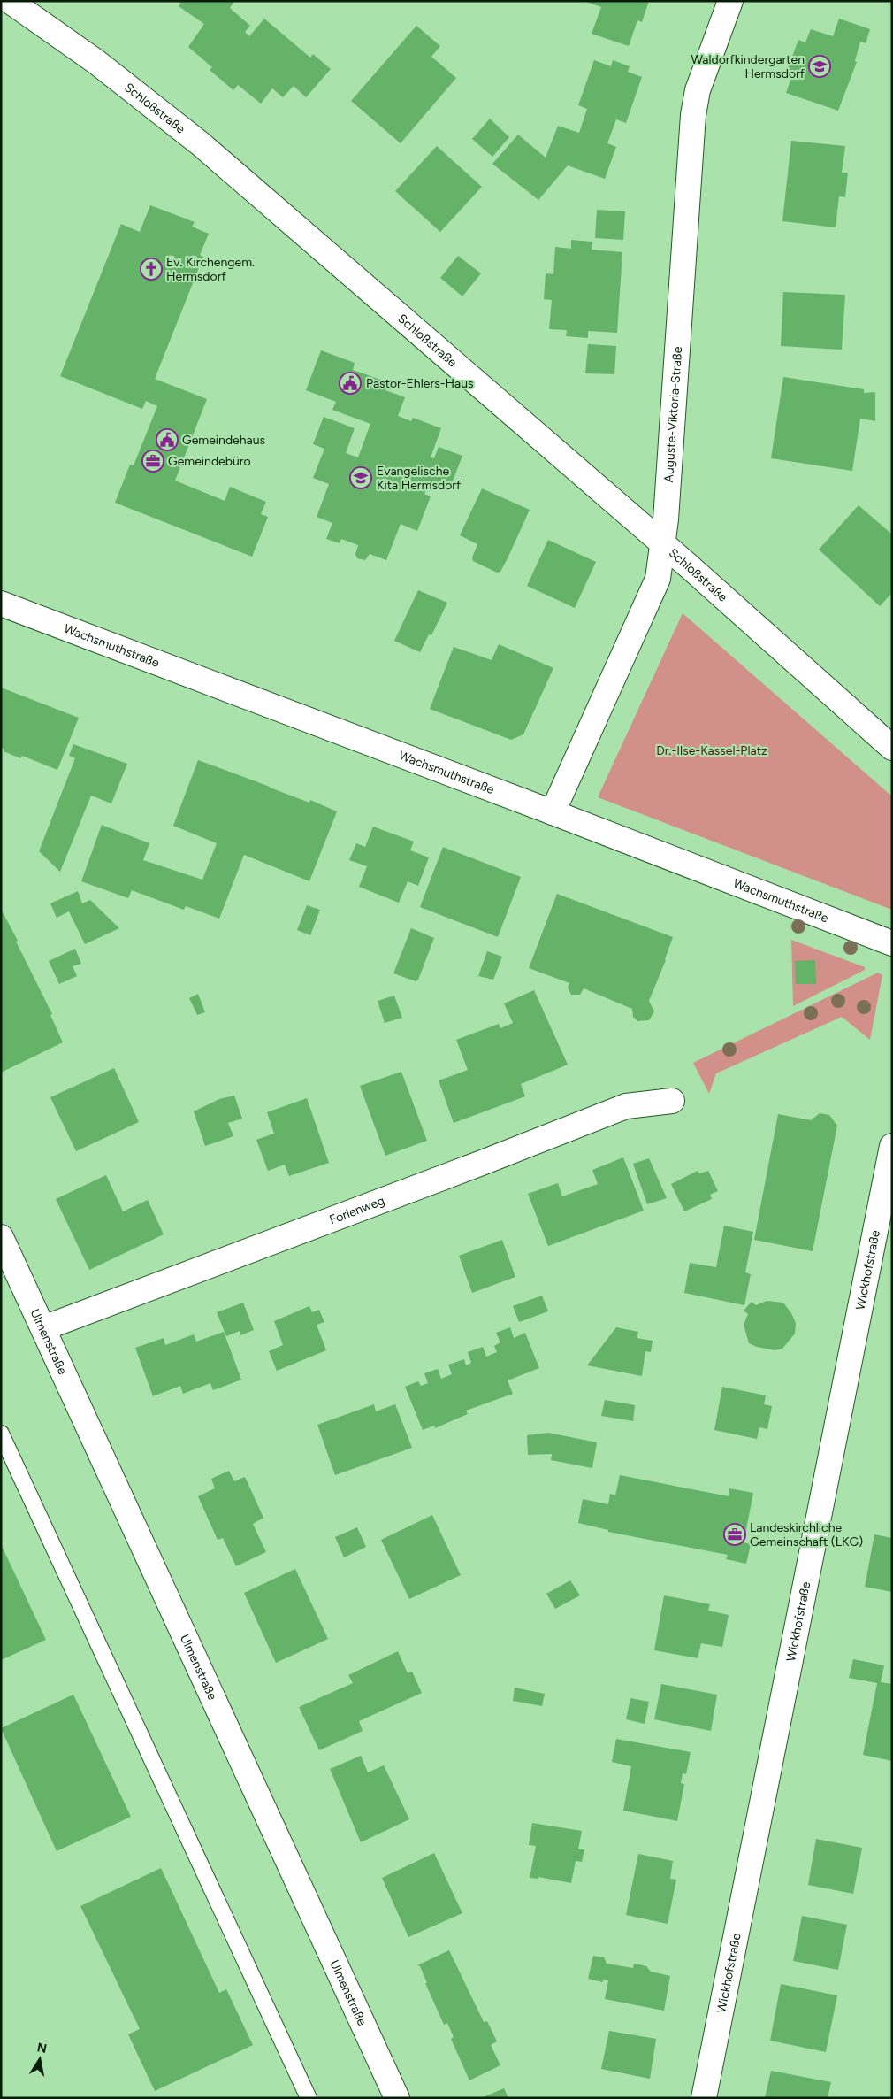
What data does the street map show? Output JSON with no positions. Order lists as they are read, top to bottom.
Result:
{
  "streets": {
    "street": [
      "Schloßstraße",
      "Auguste-Viktoria-Straße",
      "Wachsmuthstraße",
      "Forlenweg",
      "Wickhofstraße",
      "Ulmenstraße"
    ]
  },
  "crossings": [
    ["Schloßstraße", "Auguste-Viktoria-Straße"],
    ["Auguste-Viktoria-Straße", "Wachsmuthstraße"],
    ["Forlenweg", "Ulmenstraße"]
  ],
  "parks": ["Dr.-Ilse-Kassel-Platz"],
  "places": {
    "school or university": ["Waldorfkindergarten Hermsdorf", "Evangelische Kita Hermsdorf"],
    "church": ["Ev. Kirchengem. Hermsdorf"],
    "public building": ["Pastor-Ehlers-Haus", "Gemeindehaus"],
    "office": ["Gemeindebüro", "Landeskirchliche Gemeinschaft (LKG)"]
  },
  "north": "top"
}
